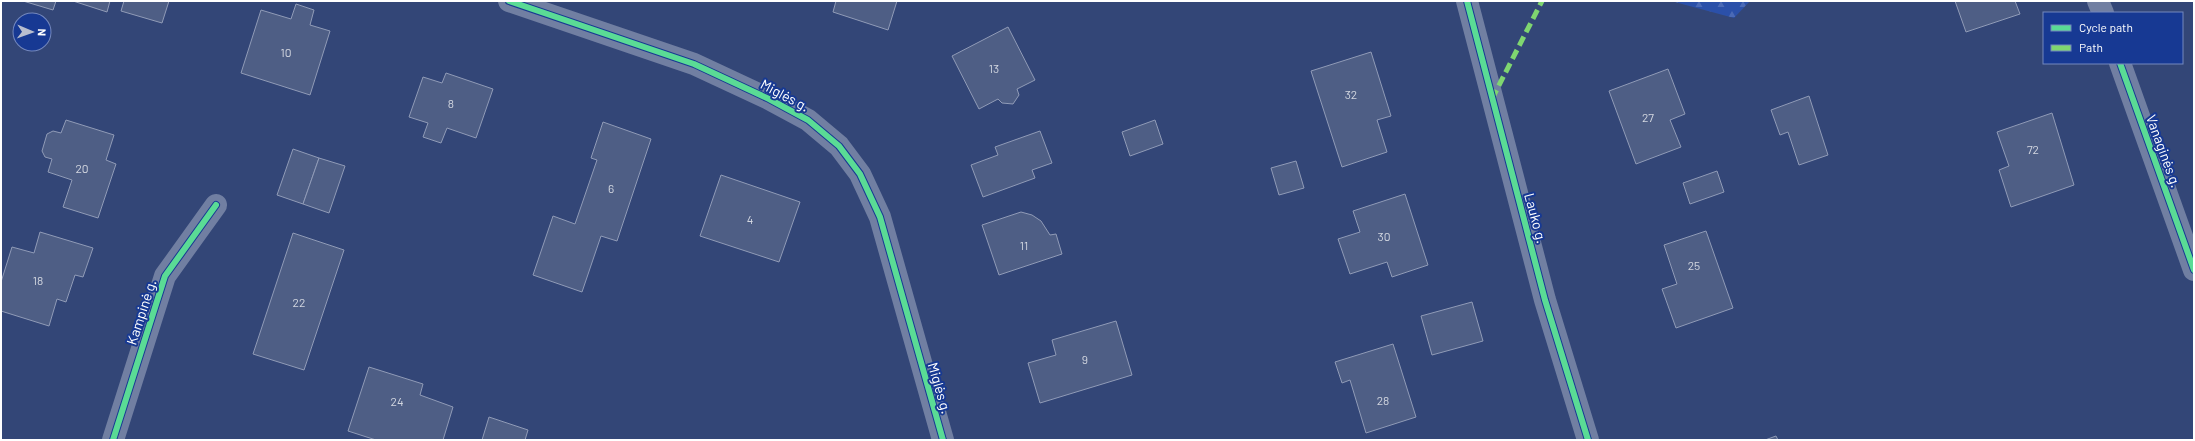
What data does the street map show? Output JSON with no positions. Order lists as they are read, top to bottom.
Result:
{
  "streets": {
    "street": [
      "Miglės g.",
      "Vanaginės g.",
      "Lauko g.",
      "Kampinė g."
    ]
  },
  "house_numbers": [
    "10",
    "13",
    "32",
    "8",
    "27",
    "72",
    "20",
    "6",
    "4",
    "30",
    "11",
    "25",
    "18",
    "22",
    "9",
    "28",
    "24"
  ],
  "legend": ["Cycle path", "Path"],
  "north": "right"
}
